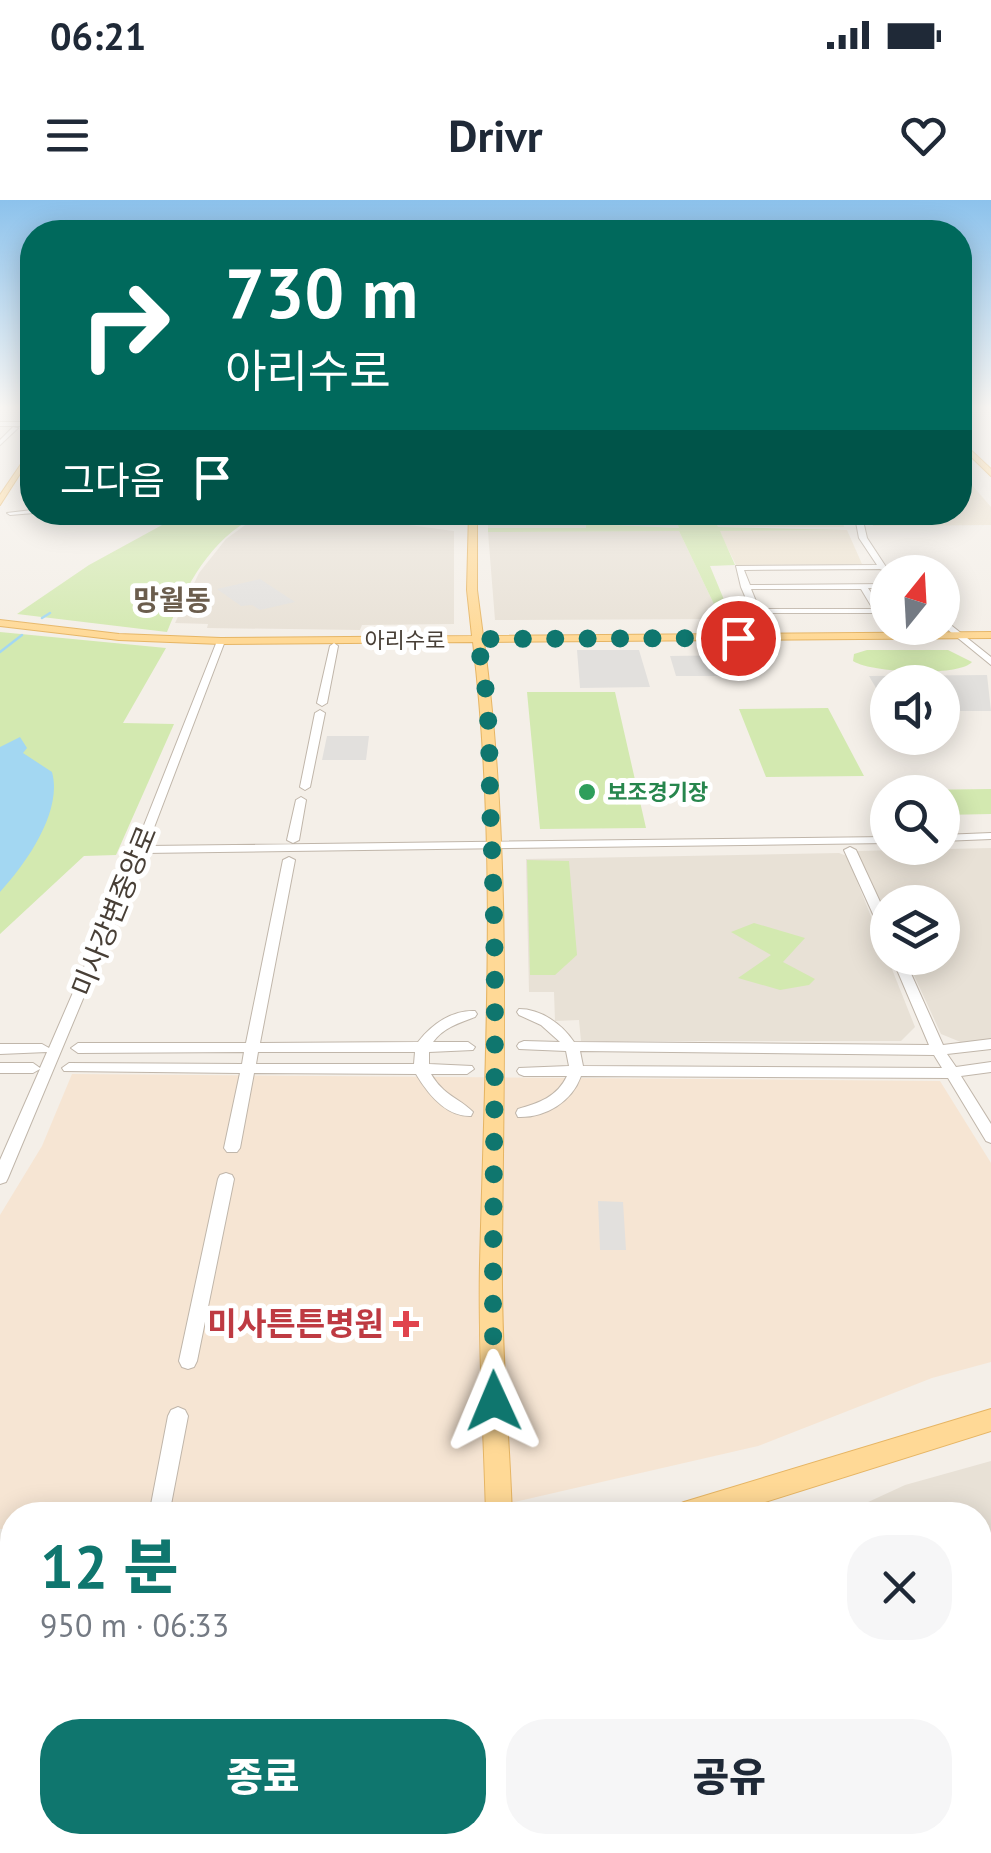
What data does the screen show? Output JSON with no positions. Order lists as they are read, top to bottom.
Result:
{
  "streets": {
    "main road": ["아리수로"],
    "street": ["미사강변중앙로"]
  },
  "crossings": [
    ["아리수로", "미사강변중앙로"]
  ],
  "districts": ["망월동"],
  "places": {
    "other": ["보조경기장"],
    "health": ["미사튼튼병원"]
  },
  "north": "top",
  "page": {
    "status": "06:21",
    "header": "Drivr",
    "turn": ["730 m", "아리수로"],
    "then": "그다음",
    "heading": ["12 분", "950 m · 06:33"],
    "buttons": ["종료", "공유"]
  }
}
